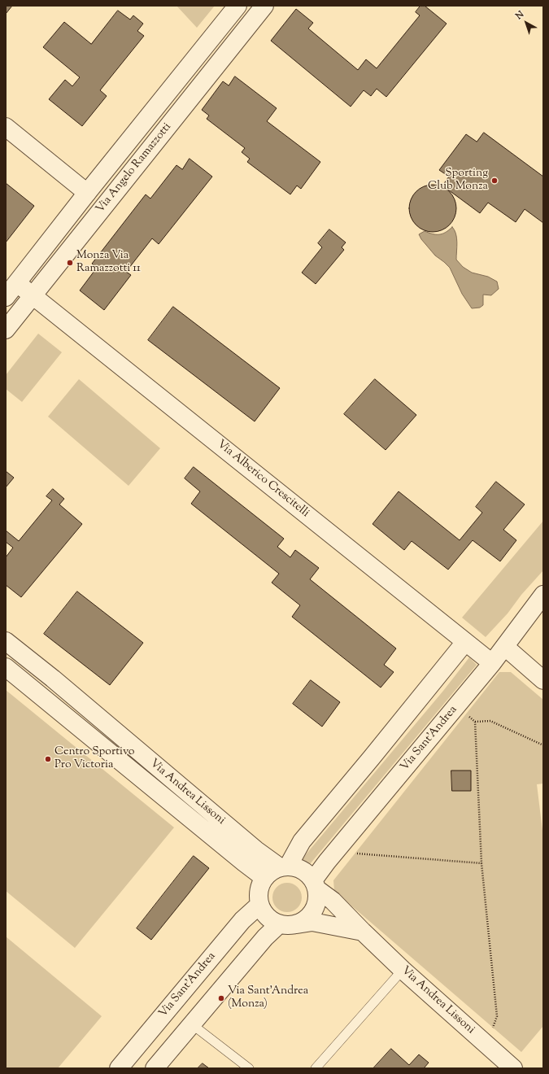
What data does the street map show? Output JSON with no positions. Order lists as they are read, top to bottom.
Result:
{
  "streets": {
    "street": [
      "Via Angelo Ramazzotti",
      "Via Alberico Crescitelli",
      "Via Sant'Andrea",
      "Via Andrea Lissoni"
    ]
  },
  "crossings": [
    ["Via Angelo Ramazzotti", "Via Alberico Crescitelli"],
    ["Via Alberico Crescitelli", "Via Sant'Andrea"],
    ["Via Sant'Andrea", "Via Andrea Lissoni"]
  ],
  "places": [
    "Sporting Club Monza",
    "Monza Via Ramazzotti 11",
    "Centro Sportivo Pro Victoria",
    "Via Sant'Andrea (Monza)"
  ],
  "north": "top left"
}
